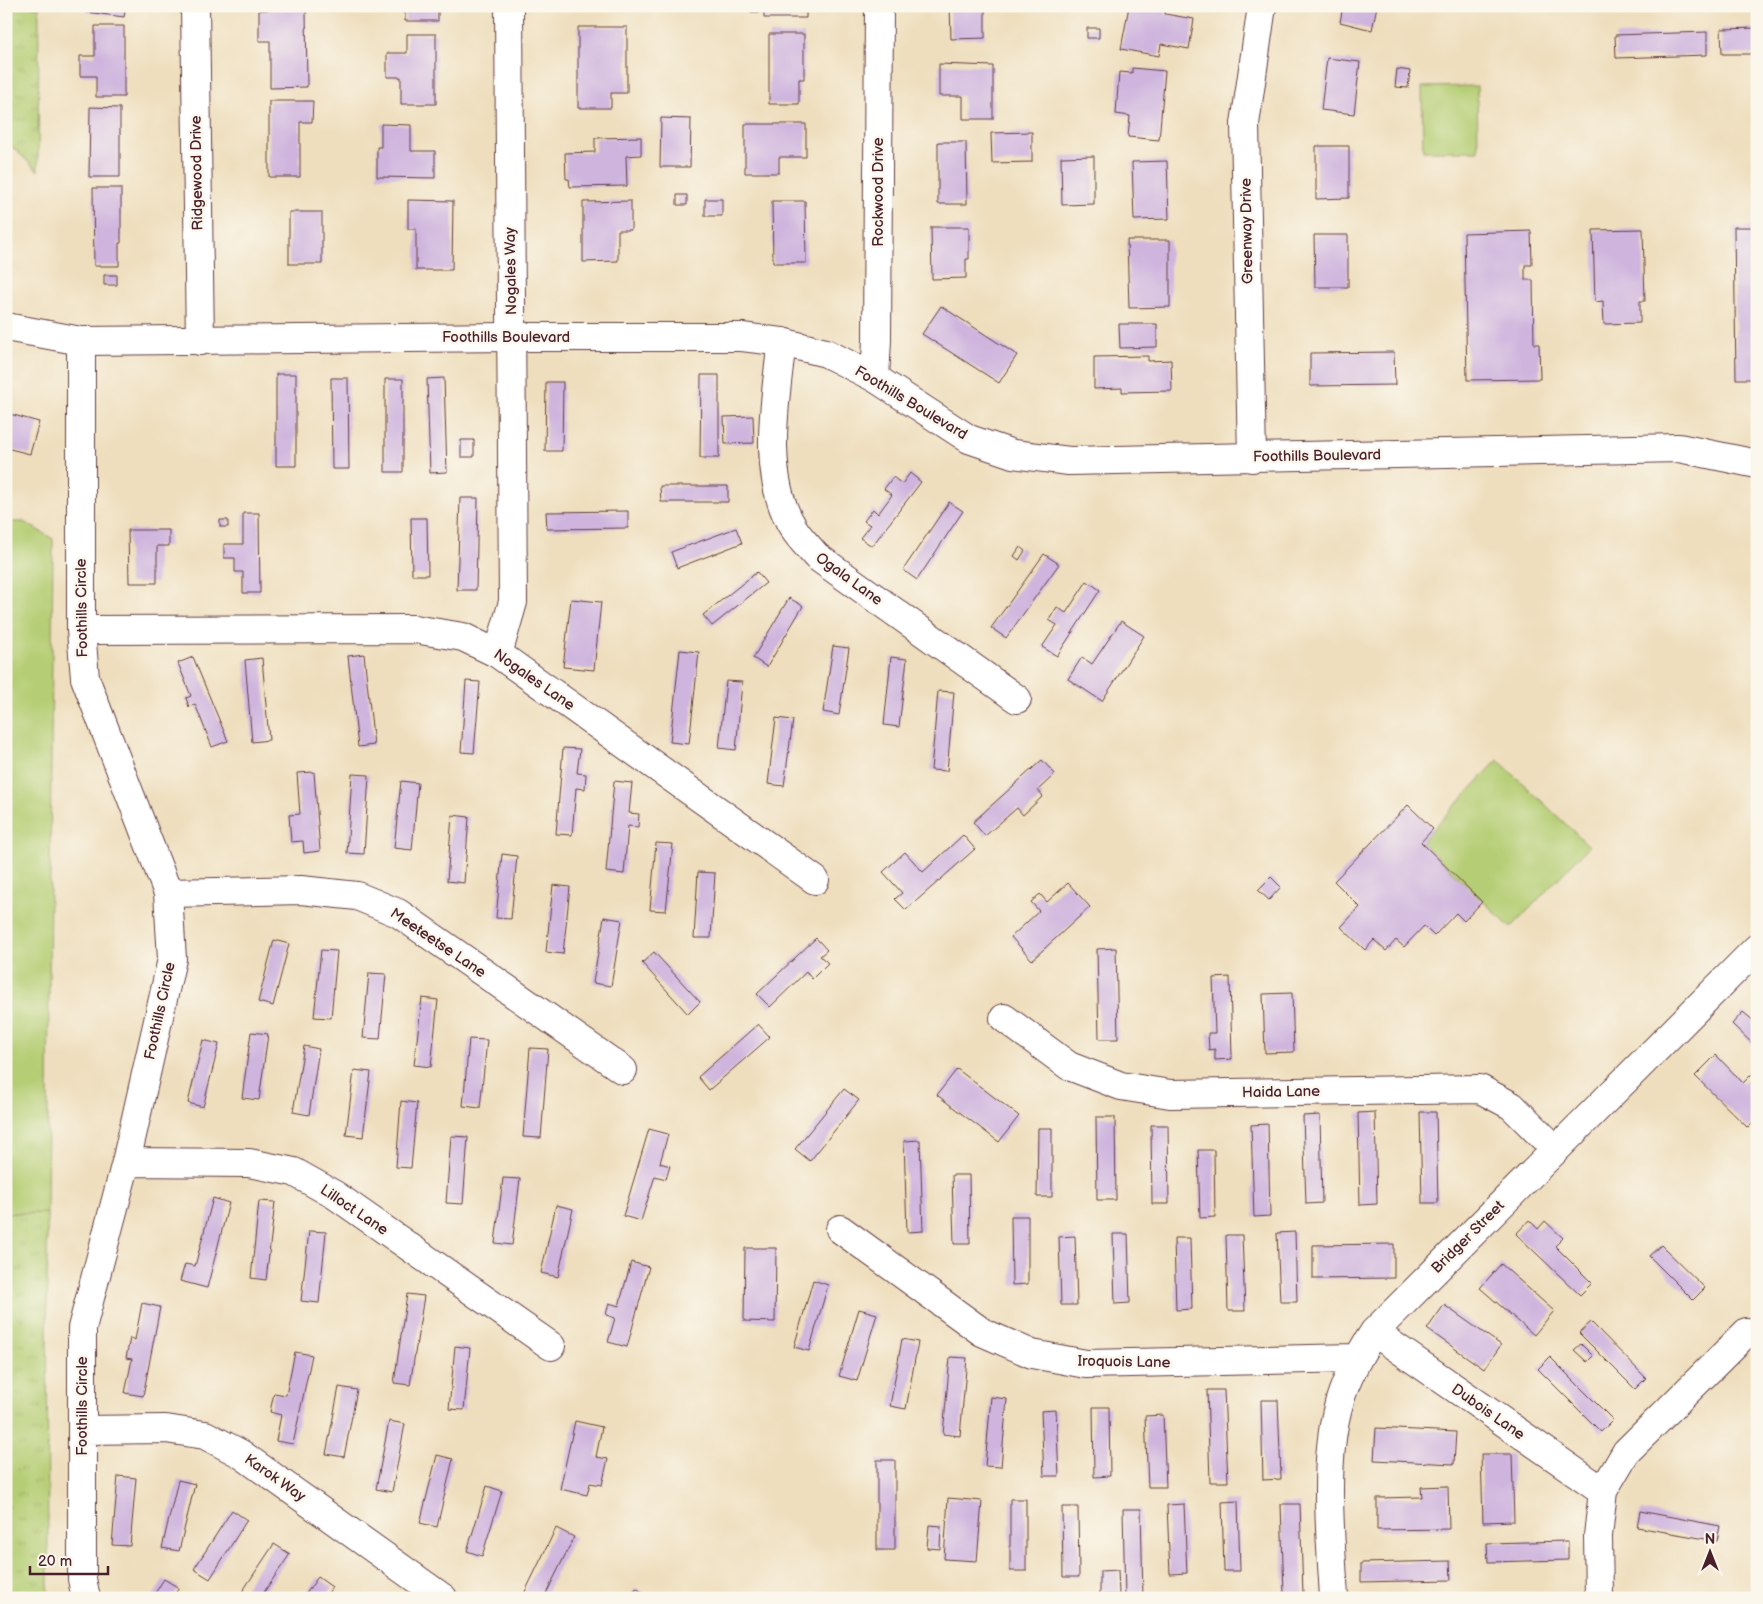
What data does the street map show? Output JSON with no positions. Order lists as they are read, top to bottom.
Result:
{
  "streets": {
    "street": [
      "Ridgewood Drive",
      "Rockwood Drive",
      "Greenway Drive",
      "Nogales Way",
      "Foothills Boulevard",
      "Ogala Lane",
      "Foothills Circle",
      "Nogales Lane",
      "Meeteetse Lane",
      "Haida Lane",
      "Lilloct Lane",
      "Bridger Street",
      "Iroquois Lane",
      "Dubois Lane",
      "Karok Way"
    ]
  },
  "crossings": [
    ["Ridgewood Drive", "Foothills Boulevard"],
    ["Rockwood Drive", "Foothills Boulevard"],
    ["Greenway Drive", "Foothills Boulevard"],
    ["Nogales Way", "Foothills Boulevard"],
    ["Nogales Way", "Nogales Lane"],
    ["Foothills Boulevard", "Ogala Lane"],
    ["Foothills Boulevard", "Foothills Circle"],
    ["Foothills Circle", "Nogales Lane"],
    ["Foothills Circle", "Meeteetse Lane"],
    ["Foothills Circle", "Lilloct Lane"],
    ["Foothills Circle", "Karok Way"],
    ["Haida Lane", "Bridger Street"],
    ["Bridger Street", "Iroquois Lane"],
    ["Bridger Street", "Dubois Lane"]
  ],
  "scale_bar": "20 m",
  "north": "top"
}
